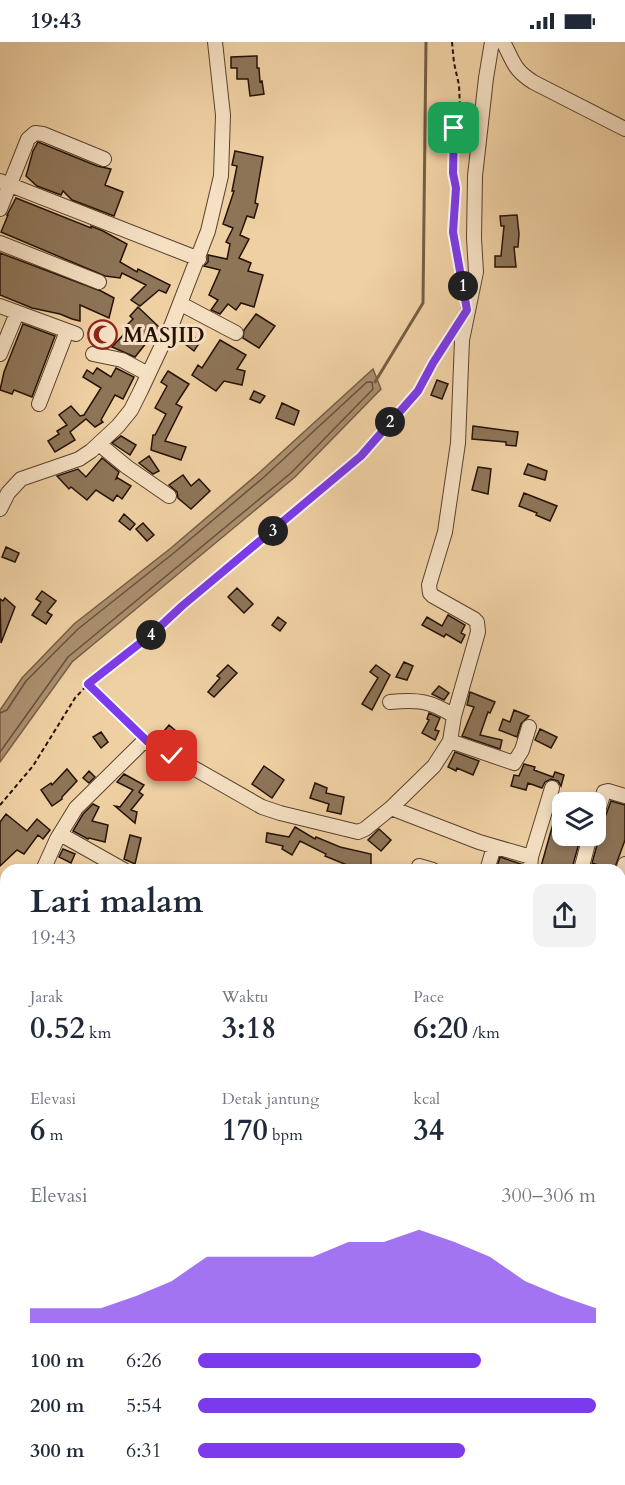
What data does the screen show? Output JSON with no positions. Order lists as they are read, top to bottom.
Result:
{
  "places": {
    "mosque": ["MASJID"]
  },
  "page": {
    "status": "19:43",
    "pins": [
      "1",
      "2",
      "3",
      "4"
    ],
    "heading": ["Lari malam", "19:43"],
    "stats": [
      ["Jarak", "0.52 km"],
      ["Waktu", "3:18"],
      ["Pace", "6:20 /km"],
      ["Elevasi", "6 m"],
      ["Detak jantung", "170 bpm"],
      ["kcal", "34"]
    ],
    "chart": ["Elevasi", "300–306 m"],
    "list": [
      {
        "name": "100 m",
        "note": "6:26"
      },
      {
        "name": "200 m",
        "note": "5:54"
      },
      {
        "name": "300 m",
        "note": "6:31"
      }
    ]
  }
}
